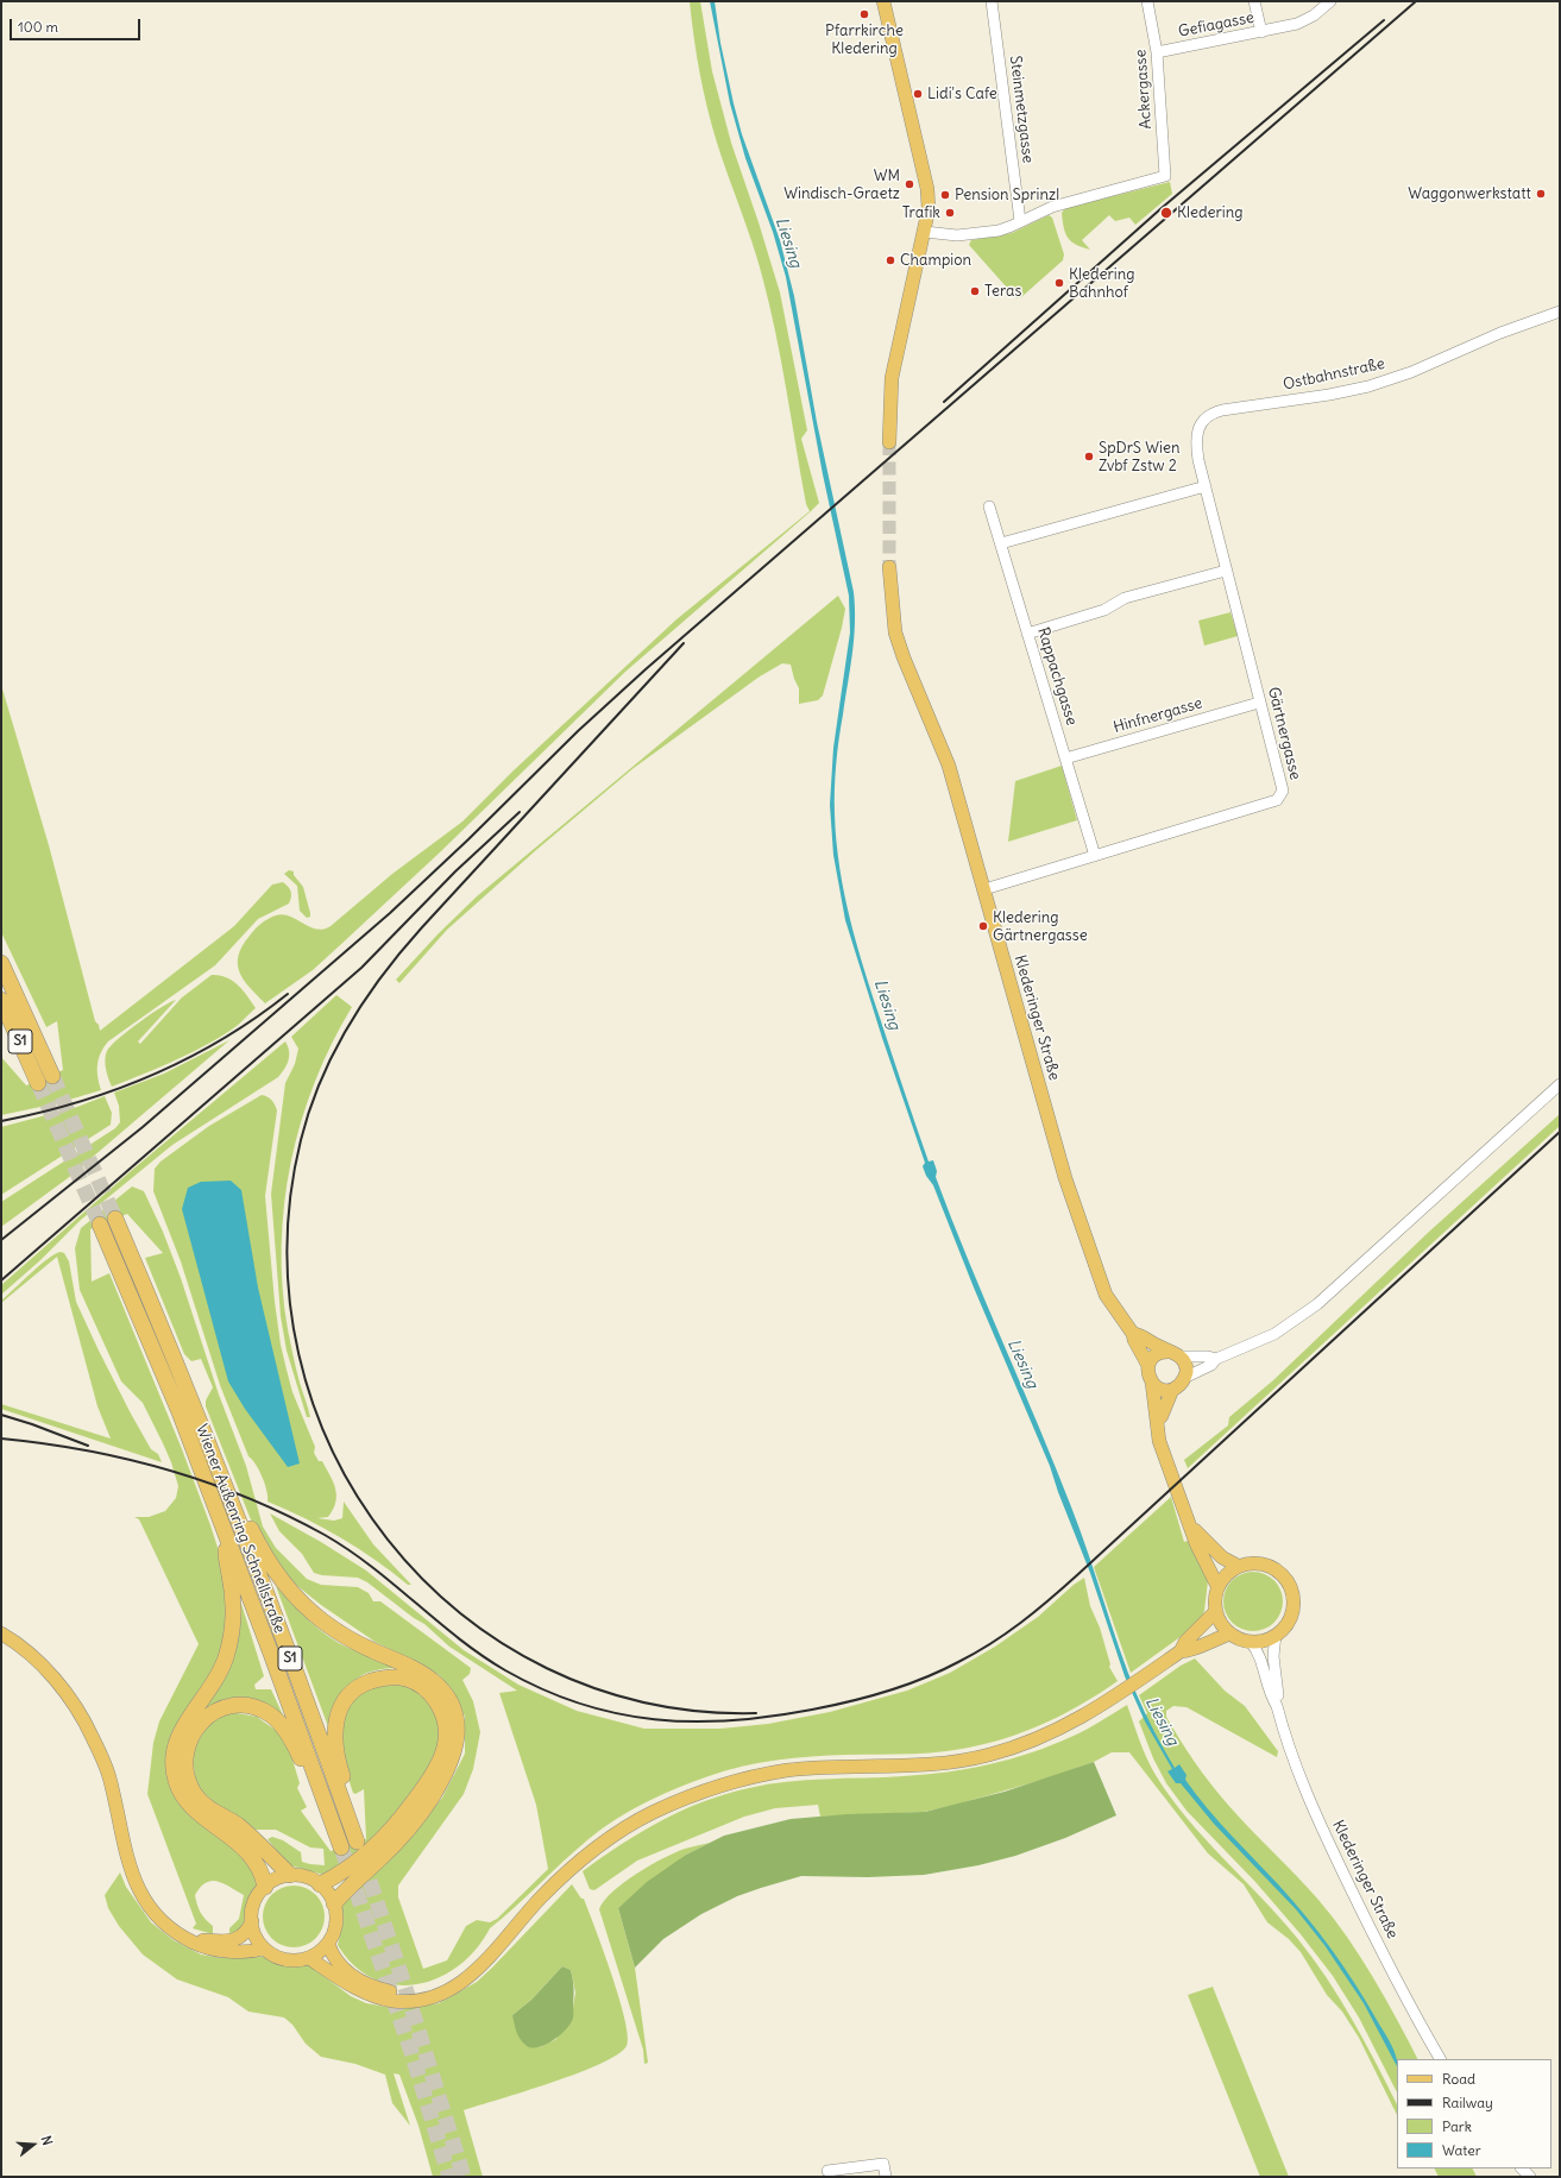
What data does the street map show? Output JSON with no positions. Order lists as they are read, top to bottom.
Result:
{
  "streets": {
    "highway": ["S1", "Wiener Außenring Schnellstraße"],
    "main road": ["Klederinger Straße"],
    "street": [
      "Gefiagasse",
      "Ackergasse",
      "Steinmetzgasse",
      "Ostbahnstraße",
      "Rappachgasse",
      "Hinfnergasse",
      "Gärtnergasse"
    ]
  },
  "crossings": [
    ["Gefiagasse", "Ackergasse"],
    ["Ackergasse", "Steinmetzgasse"],
    ["Ostbahnstraße", "Gärtnergasse"],
    ["Rappachgasse", "Hinfnergasse"],
    ["Rappachgasse", "Gärtnergasse"],
    ["Hinfnergasse", "Gärtnergasse"],
    ["Gärtnergasse", "Klederinger Straße"]
  ],
  "water": ["Liesing"],
  "places": [
    "Pfarrkirche Kledering",
    "Lidi's Cafe",
    "WM Windisch-Graetz",
    "Waggonwerkstatt",
    "Pension Sprinzl",
    "Trafik",
    "Kledering",
    "Champion",
    "Kledering Bahnhof",
    "Teras",
    "SpDrS Wien Zvbf Zstw 2",
    "Kledering Gärtnergasse"
  ],
  "legend": [
    "Road",
    "Railway",
    "Park",
    "Water"
  ],
  "scale_bar": "100 m",
  "north": "right"
}
